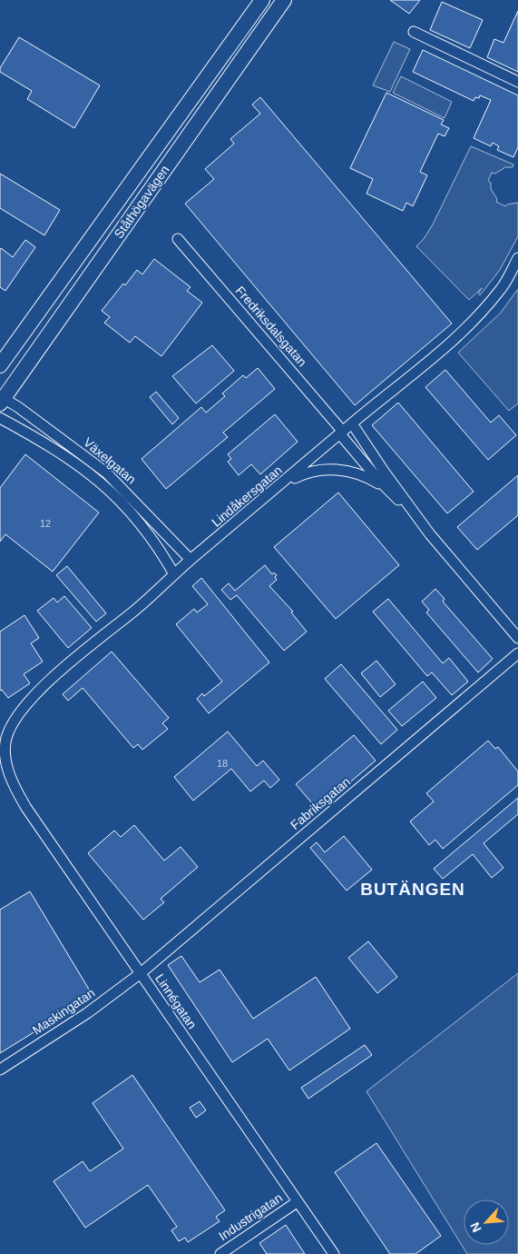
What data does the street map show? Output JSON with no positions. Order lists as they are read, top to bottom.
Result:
{
  "streets": {
    "main road": ["Ståthögavägen"],
    "street": [
      "Fredriksdalsgatan",
      "Växelgatan",
      "Lindåkersgatan",
      "Fabriksgatan",
      "Linnégatan",
      "Maskingatan",
      "Industrigatan"
    ]
  },
  "crossings": [
    ["Ståthögavägen", "Växelgatan"],
    ["Fredriksdalsgatan", "Lindåkersgatan"],
    ["Växelgatan", "Lindåkersgatan"],
    ["Lindåkersgatan", "Linnégatan"],
    ["Fabriksgatan", "Linnégatan"],
    ["Fabriksgatan", "Maskingatan"],
    ["Linnégatan", "Maskingatan"],
    ["Linnégatan", "Industrigatan"]
  ],
  "districts": ["BUTÄNGEN"],
  "house_numbers": ["12", "18"],
  "north": "bottom left"
}
